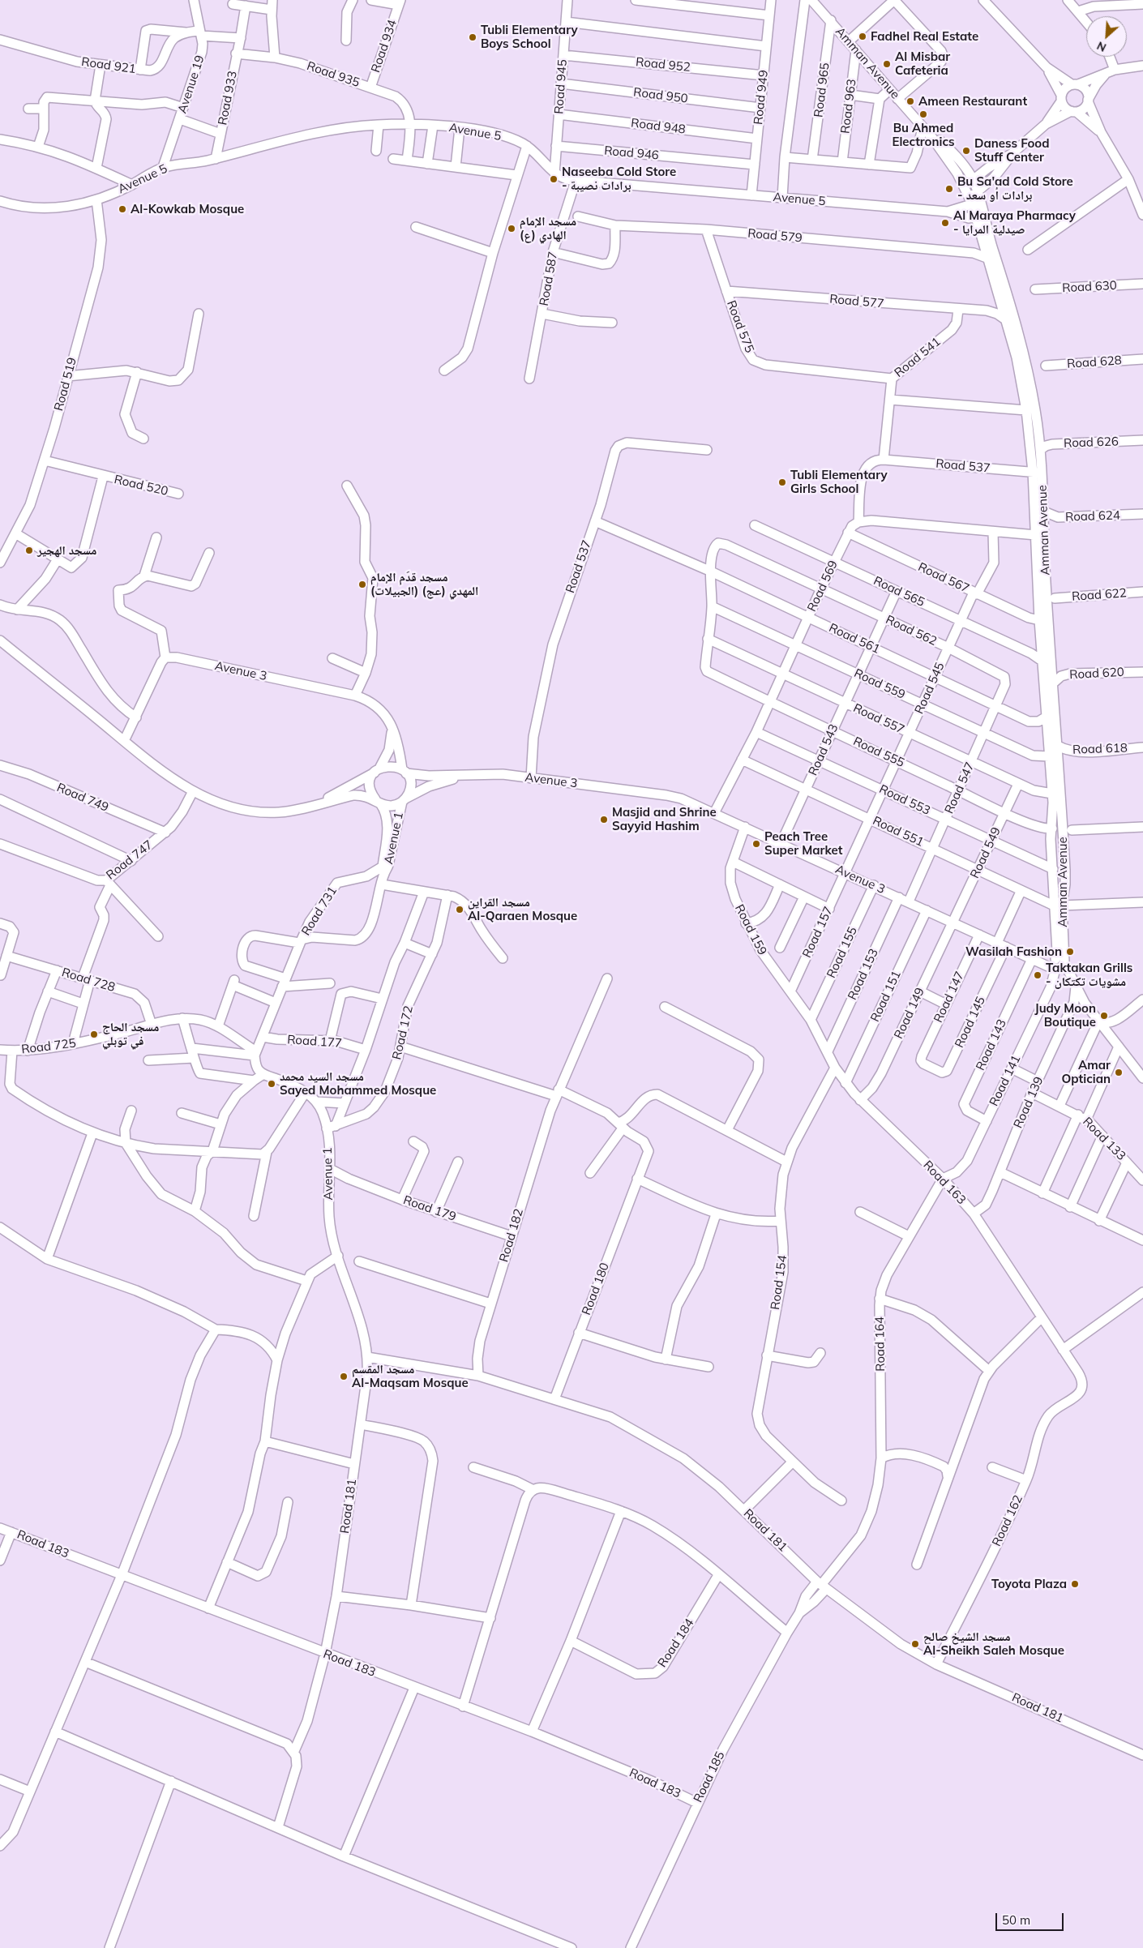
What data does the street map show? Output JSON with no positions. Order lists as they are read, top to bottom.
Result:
{
  "streets": {
    "street": [
      "Road 934",
      "Amman Avenue",
      "Road 952",
      "Road 921",
      "Road 935",
      "Avenue 19",
      "Road 945",
      "Road 965",
      "Road 950",
      "Road 949",
      "Road 933",
      "Road 963",
      "Road 948",
      "Avenue 5",
      "Road 946",
      "Road 579",
      "Road 587",
      "Road 630",
      "Road 577",
      "Road 575",
      "Road 541",
      "Road 628",
      "Road 519",
      "Road 626",
      "Road 537",
      "Road 520",
      "Road 624",
      "Road 567",
      "Road 569",
      "Road 565",
      "Road 622",
      "Road 562",
      "Road 561",
      "Avenue 3",
      "Road 620",
      "Road 559",
      "Road 545",
      "Road 557",
      "Road 618",
      "Road 543",
      "Road 555",
      "Road 547",
      "Road 749",
      "Road 553",
      "Road 551",
      "Avenue 1",
      "Road 549",
      "Road 747",
      "Road 731",
      "Road 159",
      "Road 157",
      "Road 155",
      "Road 153",
      "Road 728",
      "Road 151",
      "Road 147",
      "Road 149",
      "Road 145",
      "Road 172",
      "Road 177",
      "Road 143",
      "Road 725",
      "Road 141",
      "Road 139",
      "Road 133",
      "Road 163",
      "Road 179",
      "Road 182",
      "Road 154",
      "Road 180",
      "Road 164",
      "Road 181",
      "Road 162",
      "Road 183",
      "Road 184",
      "Road 185"
    ]
  },
  "crossings": [
    ["Road 934", "Road 935"],
    ["Amman Avenue", "Road 965"],
    ["Amman Avenue", "Road 963"],
    ["Amman Avenue", "Avenue 5"],
    ["Amman Avenue", "Road 579"],
    ["Amman Avenue", "Road 577"],
    ["Amman Avenue", "Road 626"],
    ["Amman Avenue", "Road 537"],
    ["Amman Avenue", "Road 624"],
    ["Amman Avenue", "Road 567"],
    ["Amman Avenue", "Road 565"],
    ["Amman Avenue", "Road 561"],
    ["Amman Avenue", "Road 620"],
    ["Amman Avenue", "Road 559"],
    ["Amman Avenue", "Road 557"],
    ["Amman Avenue", "Road 618"],
    ["Amman Avenue", "Road 555"],
    ["Amman Avenue", "Road 553"],
    ["Amman Avenue", "Road 551"],
    ["Amman Avenue", "Road 141"],
    ["Amman Avenue", "Road 139"],
    ["Road 952", "Road 945"],
    ["Road 952", "Road 949"],
    ["Road 921", "Avenue 19"],
    ["Road 935", "Road 933"],
    ["Road 935", "Avenue 5"],
    ["Avenue 19", "Avenue 5"],
    ["Road 945", "Road 950"],
    ["Road 945", "Road 948"],
    ["Road 945", "Avenue 5"],
    ["Road 945", "Road 946"],
    ["Road 950", "Road 949"],
    ["Road 949", "Road 948"],
    ["Road 949", "Avenue 5"],
    ["Road 949", "Road 946"],
    ["Road 933", "Avenue 5"],
    ["Avenue 5", "Road 587"],
    ["Avenue 5", "Road 519"],
    ["Road 579", "Road 575"],
    ["Road 577", "Road 575"],
    ["Road 577", "Road 541"],
    ["Road 575", "Road 541"],
    ["Road 541", "Road 537"],
    ["Road 519", "Road 520"],
    ["Road 537", "Road 561"],
    ["Road 537", "Avenue 3"],
    ["Road 567", "Road 569"],
    ["Road 567", "Road 545"],
    ["Road 569", "Road 565"],
    ["Road 569", "Road 562"],
    ["Road 569", "Road 561"],
    ["Road 569", "Avenue 3"],
    ["Road 569", "Road 559"],
    ["Road 569", "Road 557"],
    ["Road 569", "Road 555"],
    ["Road 569", "Road 553"],
    ["Road 569", "Road 551"],
    ["Road 565", "Road 545"],
    ["Road 565", "Road 543"],
    ["Road 562", "Road 545"],
    ["Road 562", "Road 543"],
    ["Road 562", "Road 547"],
    ["Road 561", "Road 545"],
    ["Road 561", "Road 543"],
    ["Road 561", "Road 547"],
    ["Avenue 3", "Road 545"],
    ["Avenue 3", "Road 543"],
    ["Avenue 3", "Road 547"],
    ["Avenue 3", "Avenue 1"],
    ["Avenue 3", "Road 549"],
    ["Avenue 3", "Road 159"],
    ["Avenue 3", "Road 157"],
    ["Avenue 3", "Road 155"],
    ["Avenue 3", "Road 153"],
    ["Avenue 3", "Road 151"],
    ["Avenue 3", "Road 147"],
    ["Avenue 3", "Road 149"],
    ["Avenue 3", "Road 145"],
    ["Avenue 3", "Road 143"],
    ["Avenue 3", "Road 141"],
    ["Road 559", "Road 545"],
    ["Road 559", "Road 543"],
    ["Road 559", "Road 547"],
    ["Road 545", "Road 557"],
    ["Road 545", "Road 555"],
    ["Road 545", "Road 553"],
    ["Road 545", "Road 551"],
    ["Road 545", "Road 157"],
    ["Road 557", "Road 543"],
    ["Road 557", "Road 555"],
    ["Road 557", "Road 547"],
    ["Road 557", "Road 549"],
    ["Road 543", "Road 555"],
    ["Road 543", "Road 553"],
    ["Road 543", "Road 551"],
    ["Road 555", "Road 547"],
    ["Road 555", "Road 549"],
    ["Road 547", "Road 553"],
    ["Road 547", "Road 551"],
    ["Road 749", "Road 747"],
    ["Road 553", "Road 549"],
    ["Road 551", "Road 549"],
    ["Road 551", "Road 145"],
    ["Avenue 1", "Road 731"],
    ["Avenue 1", "Road 172"],
    ["Avenue 1", "Road 179"],
    ["Avenue 1", "Road 181"],
    ["Road 549", "Road 149"],
    ["Road 159", "Road 157"],
    ["Road 159", "Road 163"],
    ["Road 157", "Road 163"],
    ["Road 155", "Road 163"],
    ["Road 153", "Road 163"],
    ["Road 728", "Road 725"],
    ["Road 151", "Road 163"],
    ["Road 147", "Road 145"],
    ["Road 149", "Road 163"],
    ["Road 143", "Road 141"],
    ["Road 141", "Road 163"],
    ["Road 141", "Road 164"],
    ["Road 139", "Road 133"],
    ["Road 139", "Road 163"],
    ["Road 163", "Road 154"],
    ["Road 163", "Road 164"],
    ["Road 163", "Road 162"],
    ["Road 179", "Road 182"],
    ["Road 182", "Road 180"],
    ["Road 182", "Road 181"],
    ["Road 180", "Road 181"],
    ["Road 164", "Road 181"],
    ["Road 164", "Road 185"],
    ["Road 181", "Road 162"],
    ["Road 181", "Road 183"],
    ["Road 181", "Road 185"],
    ["Road 183", "Road 185"]
  ],
  "places": [
    "Fadhel Real Estate",
    "Tubli Elementary Boys School",
    "Al Misbar Cafeteria",
    "Ameen Restaurant",
    "Bu Ahmed Electronics",
    "Daness Food Stuff Center",
    "Naseeba Cold Store - برادات نصيبة",
    "Bu Sa'ad Cold Store - برادات أو سعد",
    "Al-Kowkab Mosque",
    "Al Maraya Pharmacy - صيدلية المرايا",
    "مسجد الإمام الهادي (ع)",
    "Tubli Elementary Girls School",
    "مسجد الهجير",
    "مسجد قدَم الإمام المهدي (عج) (الجبيلات)",
    "Masjid and Shrine Sayyid Hashim",
    "Peach Tree Super Market",
    "مسجد القراين Al-Qaraen Mosque",
    "Wasilah Fashion",
    "Taktakan Grills - مشويات تكتكان",
    "Judy Moon Boutique",
    "مسجد الحاج في توبلي",
    "Amar Optician",
    "مسجد السيد محمد Sayed Mohammed Mosque",
    "مسجد المقسم Al-Maqsam Mosque",
    "Toyota Plaza",
    "مسجد الشيخ صالح Al-Sheikh Saleh Mosque"
  ],
  "scale_bar": "50 m",
  "north": "bottom left"
}
